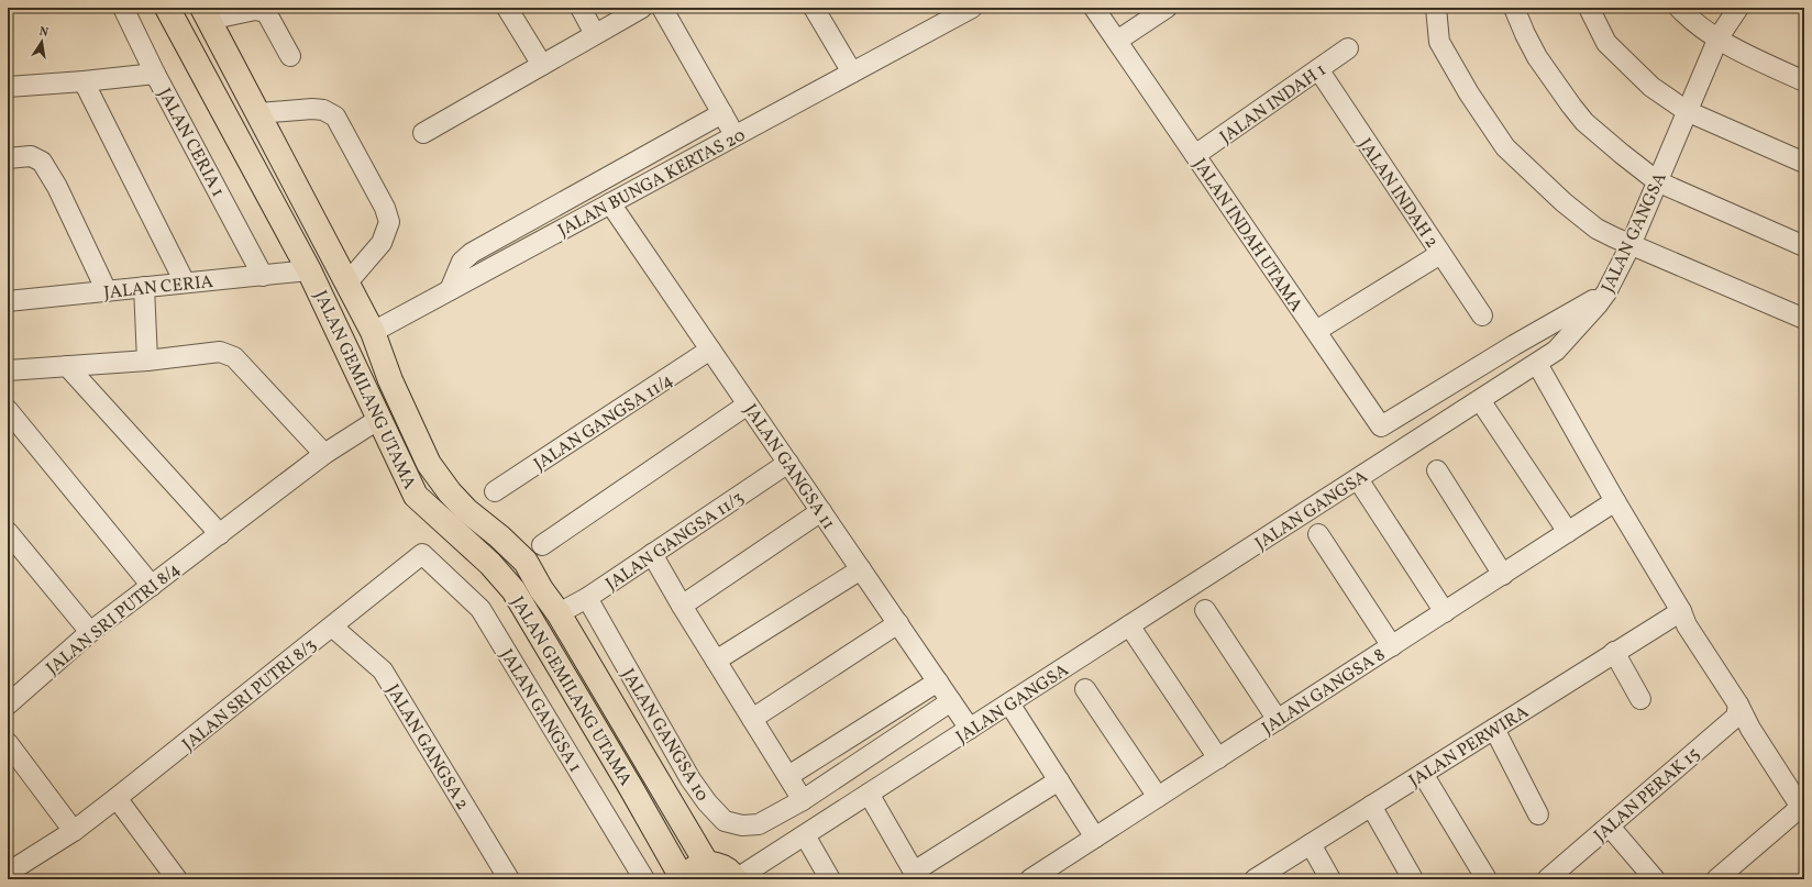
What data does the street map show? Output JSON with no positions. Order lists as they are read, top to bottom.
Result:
{
  "streets": {
    "main road": ["JALAN GEMILANG UTAMA"],
    "street": [
      "JALAN INDAH 1",
      "JALAN CERIA 1",
      "JALAN BUNGA KERTAS 20",
      "JALAN INDAH 2",
      "JALAN GANGSA",
      "JALAN INDAH UTAMA",
      "JALAN CERIA",
      "JALAN GANGSA 11/4",
      "JALAN GANGSA 11",
      "JALAN GANGSA 11/3",
      "JALAN SRI PUTRI 8/4",
      "JALAN GANGSA 8",
      "JALAN SRI PUTRI 8/3",
      "JALAN GANGSA 1",
      "JALAN GANGSA 10",
      "JALAN PERWIRA",
      "JALAN GANGSA 2",
      "JALAN PERAK 15"
    ]
  },
  "crossings": [
    ["JALAN INDAH 1", "JALAN INDAH 2"],
    ["JALAN INDAH 1", "JALAN INDAH UTAMA"],
    ["JALAN CERIA 1", "JALAN CERIA"],
    ["JALAN BUNGA KERTAS 20", "JALAN GEMILANG UTAMA"],
    ["JALAN BUNGA KERTAS 20", "JALAN GANGSA 11"],
    ["JALAN GANGSA", "JALAN INDAH UTAMA"],
    ["JALAN GANGSA", "JALAN GANGSA 11"],
    ["JALAN CERIA", "JALAN GEMILANG UTAMA"],
    ["JALAN GEMILANG UTAMA", "JALAN GANGSA 11/3"],
    ["JALAN GEMILANG UTAMA", "JALAN SRI PUTRI 8/4"],
    ["JALAN GANGSA 11/4", "JALAN GANGSA 11"],
    ["JALAN GANGSA 11", "JALAN GANGSA 11/3"],
    ["JALAN GANGSA 11", "JALAN GANGSA 10"],
    ["JALAN GANGSA 11/3", "JALAN GANGSA 10"],
    ["JALAN SRI PUTRI 8/3", "JALAN GANGSA 1"],
    ["JALAN SRI PUTRI 8/3", "JALAN GANGSA 2"]
  ],
  "north": "top"
}
